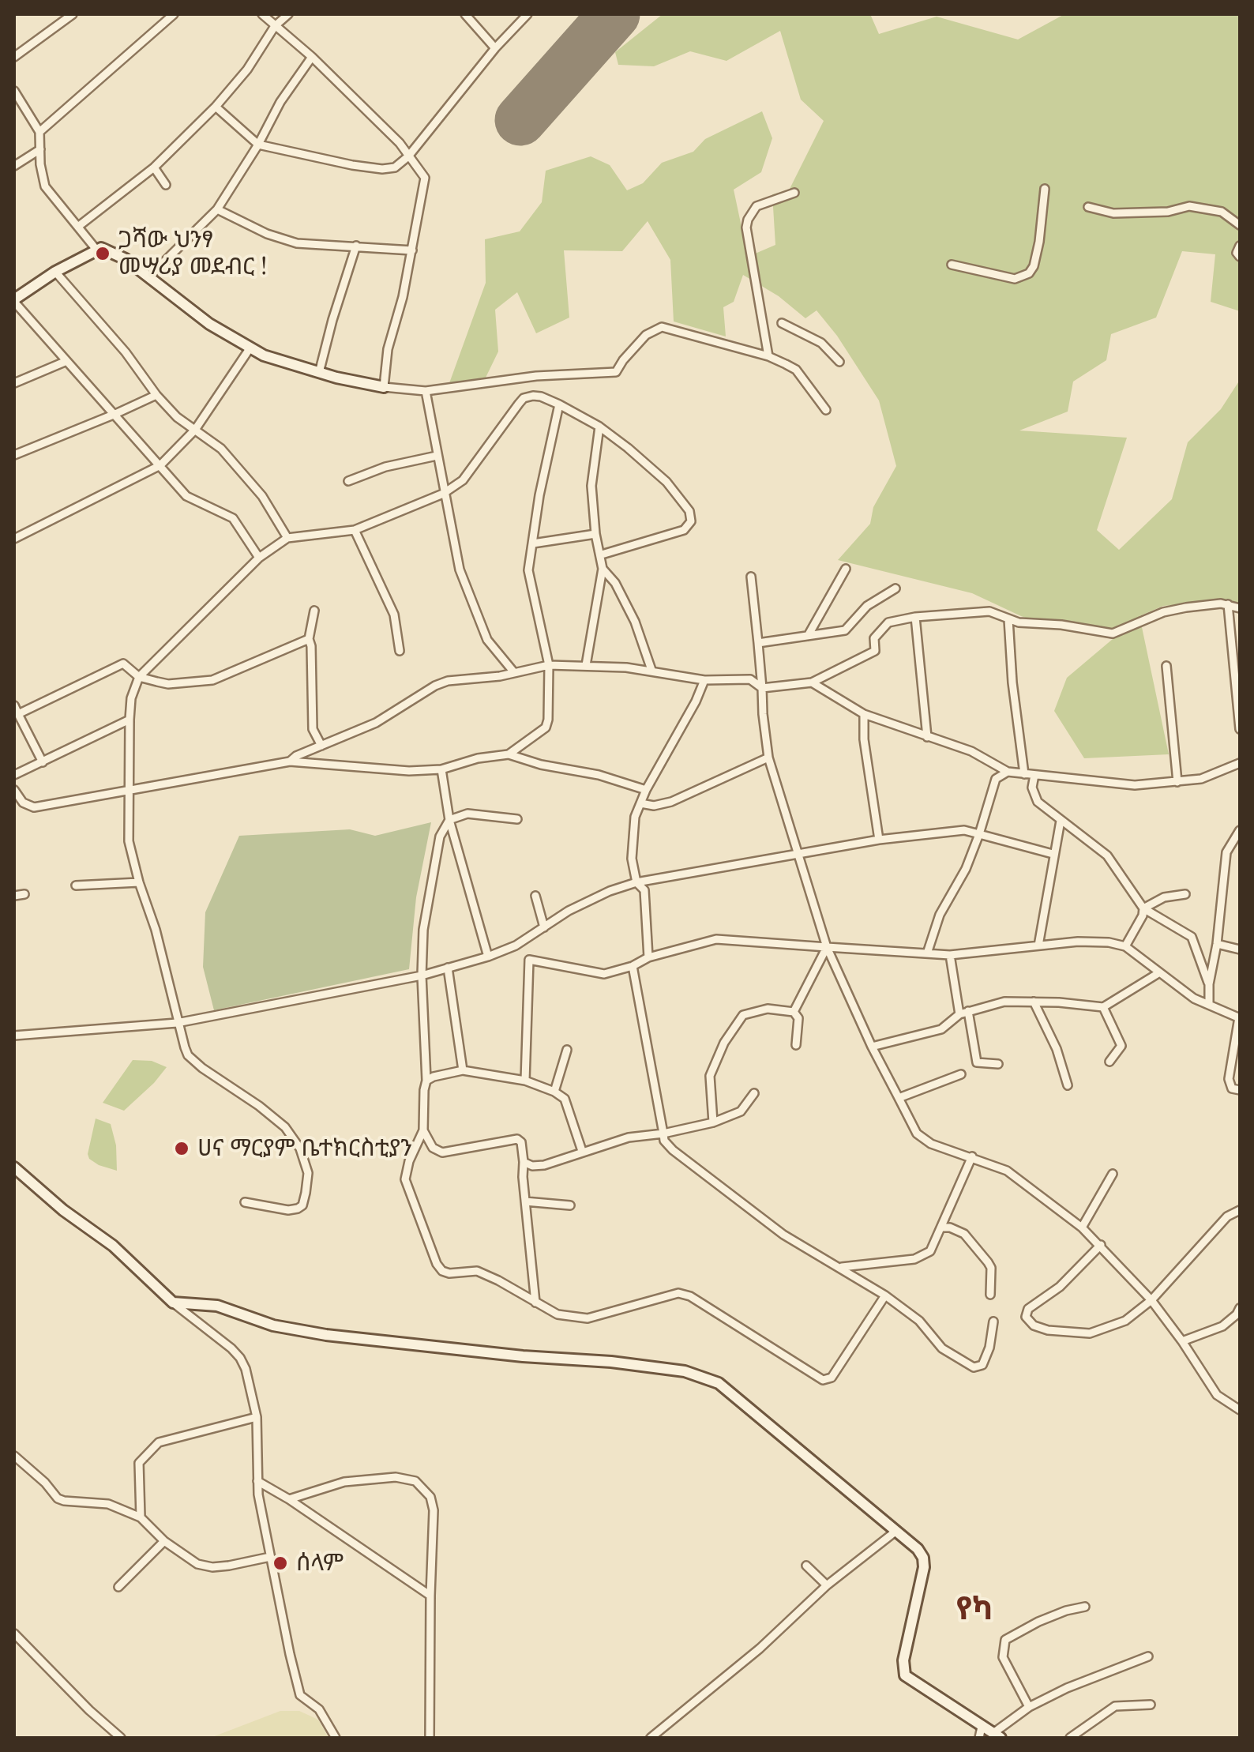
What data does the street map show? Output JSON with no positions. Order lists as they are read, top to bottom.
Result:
{
  "districts": ["የካ"],
  "places": ["ጋሻው ህንፃ መሣሪያ መደብር !", "ሀና ማርያም ቤተክርስቲያን", "ሰላም"]
}
